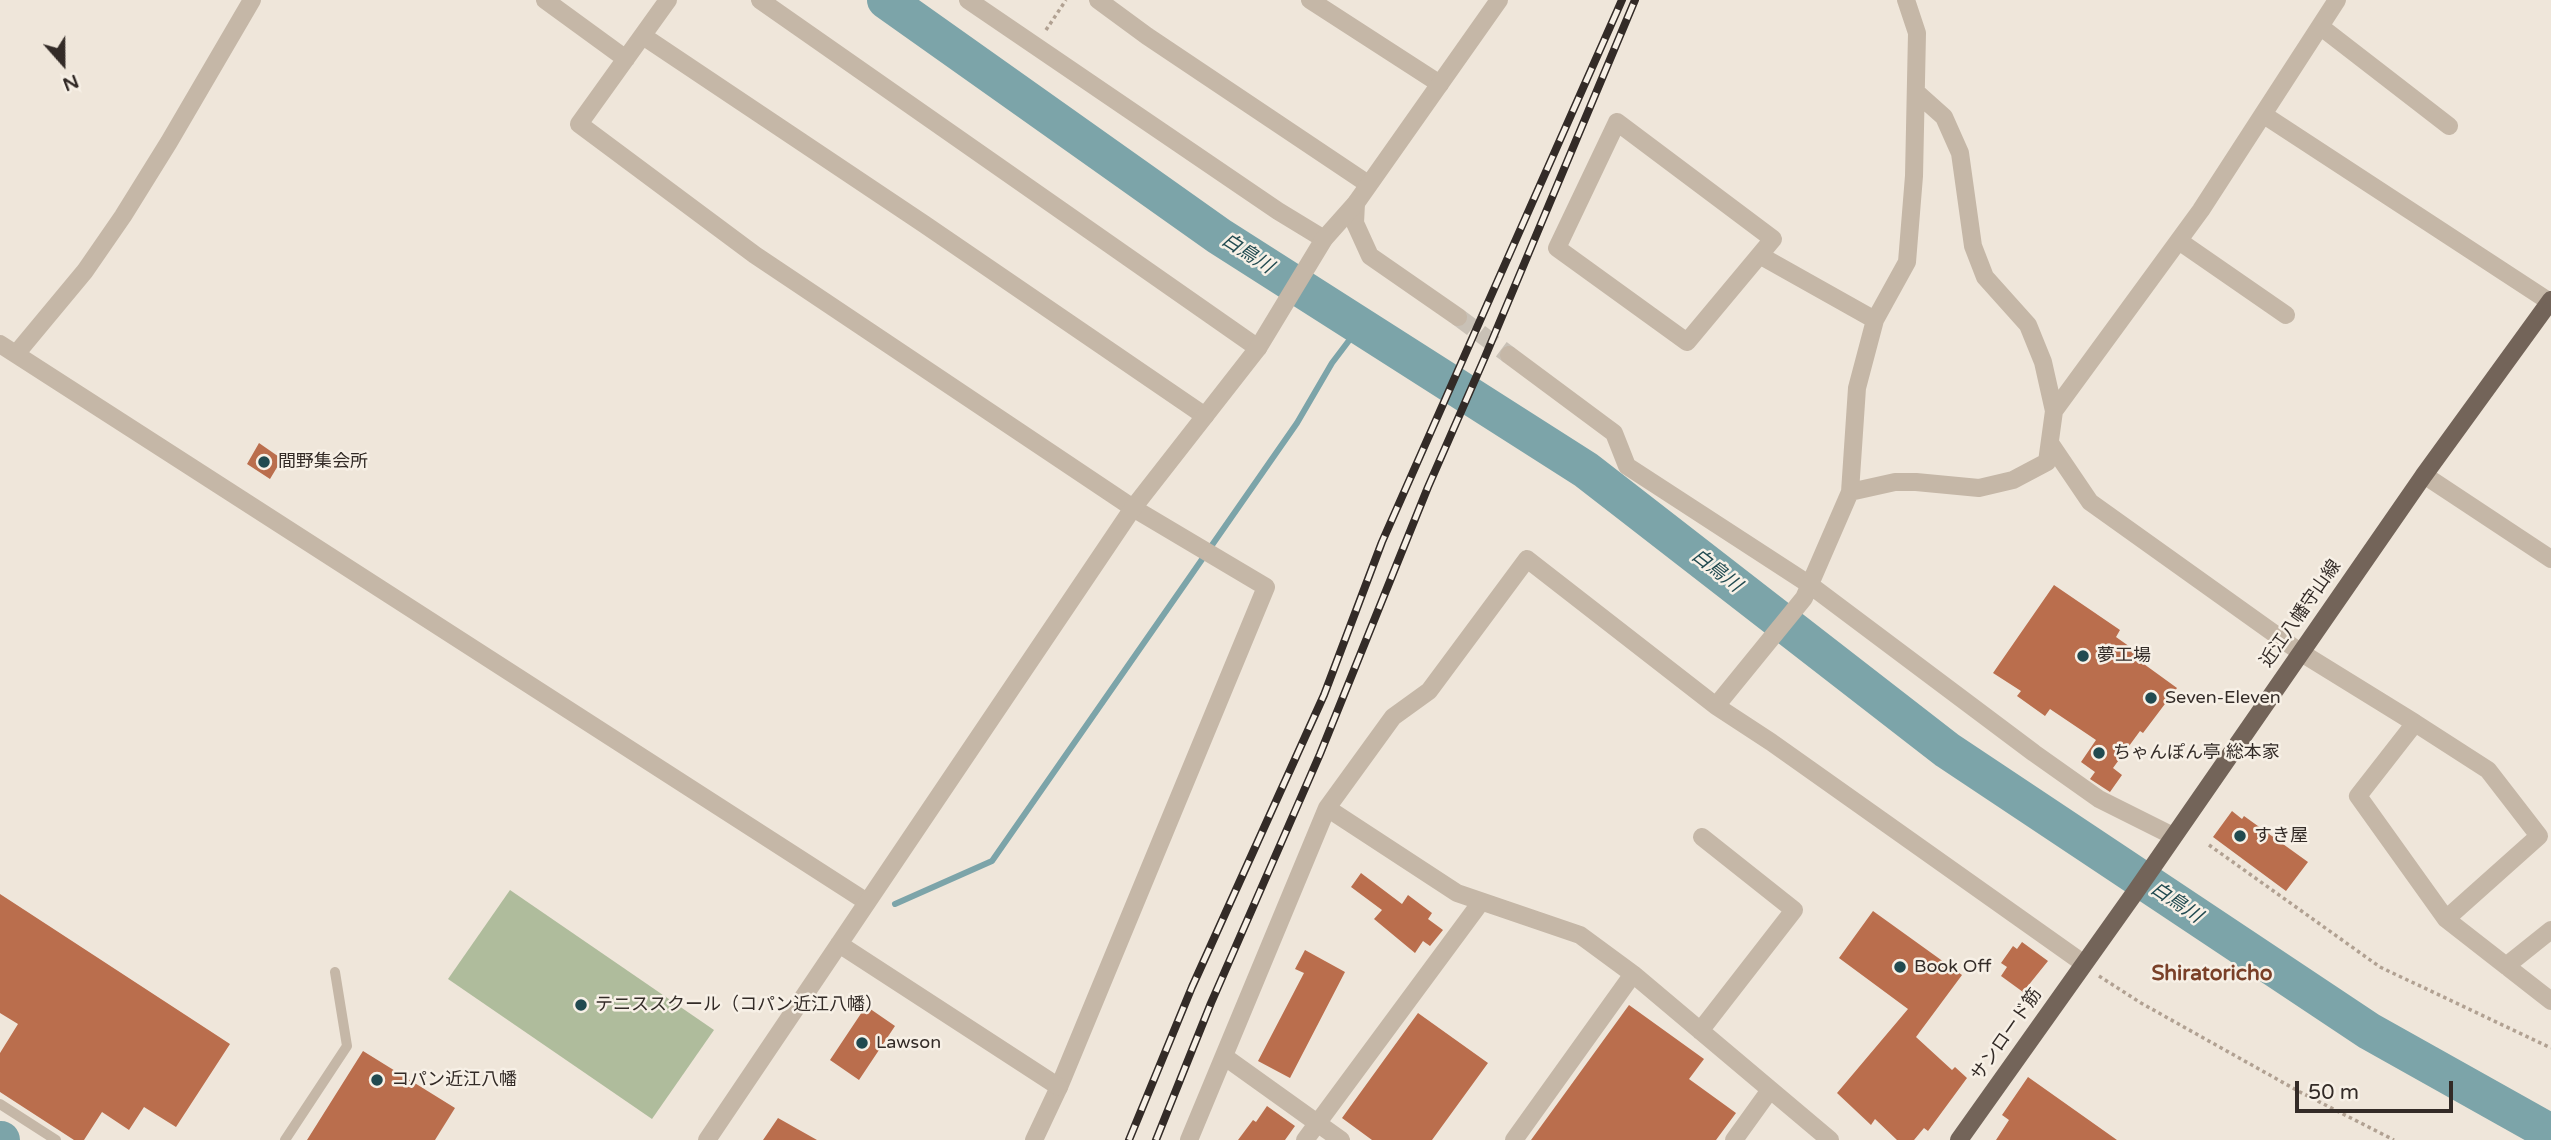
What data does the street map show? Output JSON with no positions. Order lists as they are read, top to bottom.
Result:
{
  "streets": {
    "main road": ["近江八幡守山線", "サンロード筋"]
  },
  "crossings": [
    ["近江八幡守山線", "サンロード筋"]
  ],
  "districts": ["Shiratoricho"],
  "water": ["白鳥川"],
  "places": [
    "間野集会所",
    "夢工場",
    "Seven-Eleven",
    "ちゃんぽん亭 総本家",
    "すき屋",
    "Book Off",
    "テニススクール（コパン近江八幡）",
    "Lawson",
    "コパン近江八幡"
  ],
  "scale_bar": "50 m",
  "north": "bottom"
}
